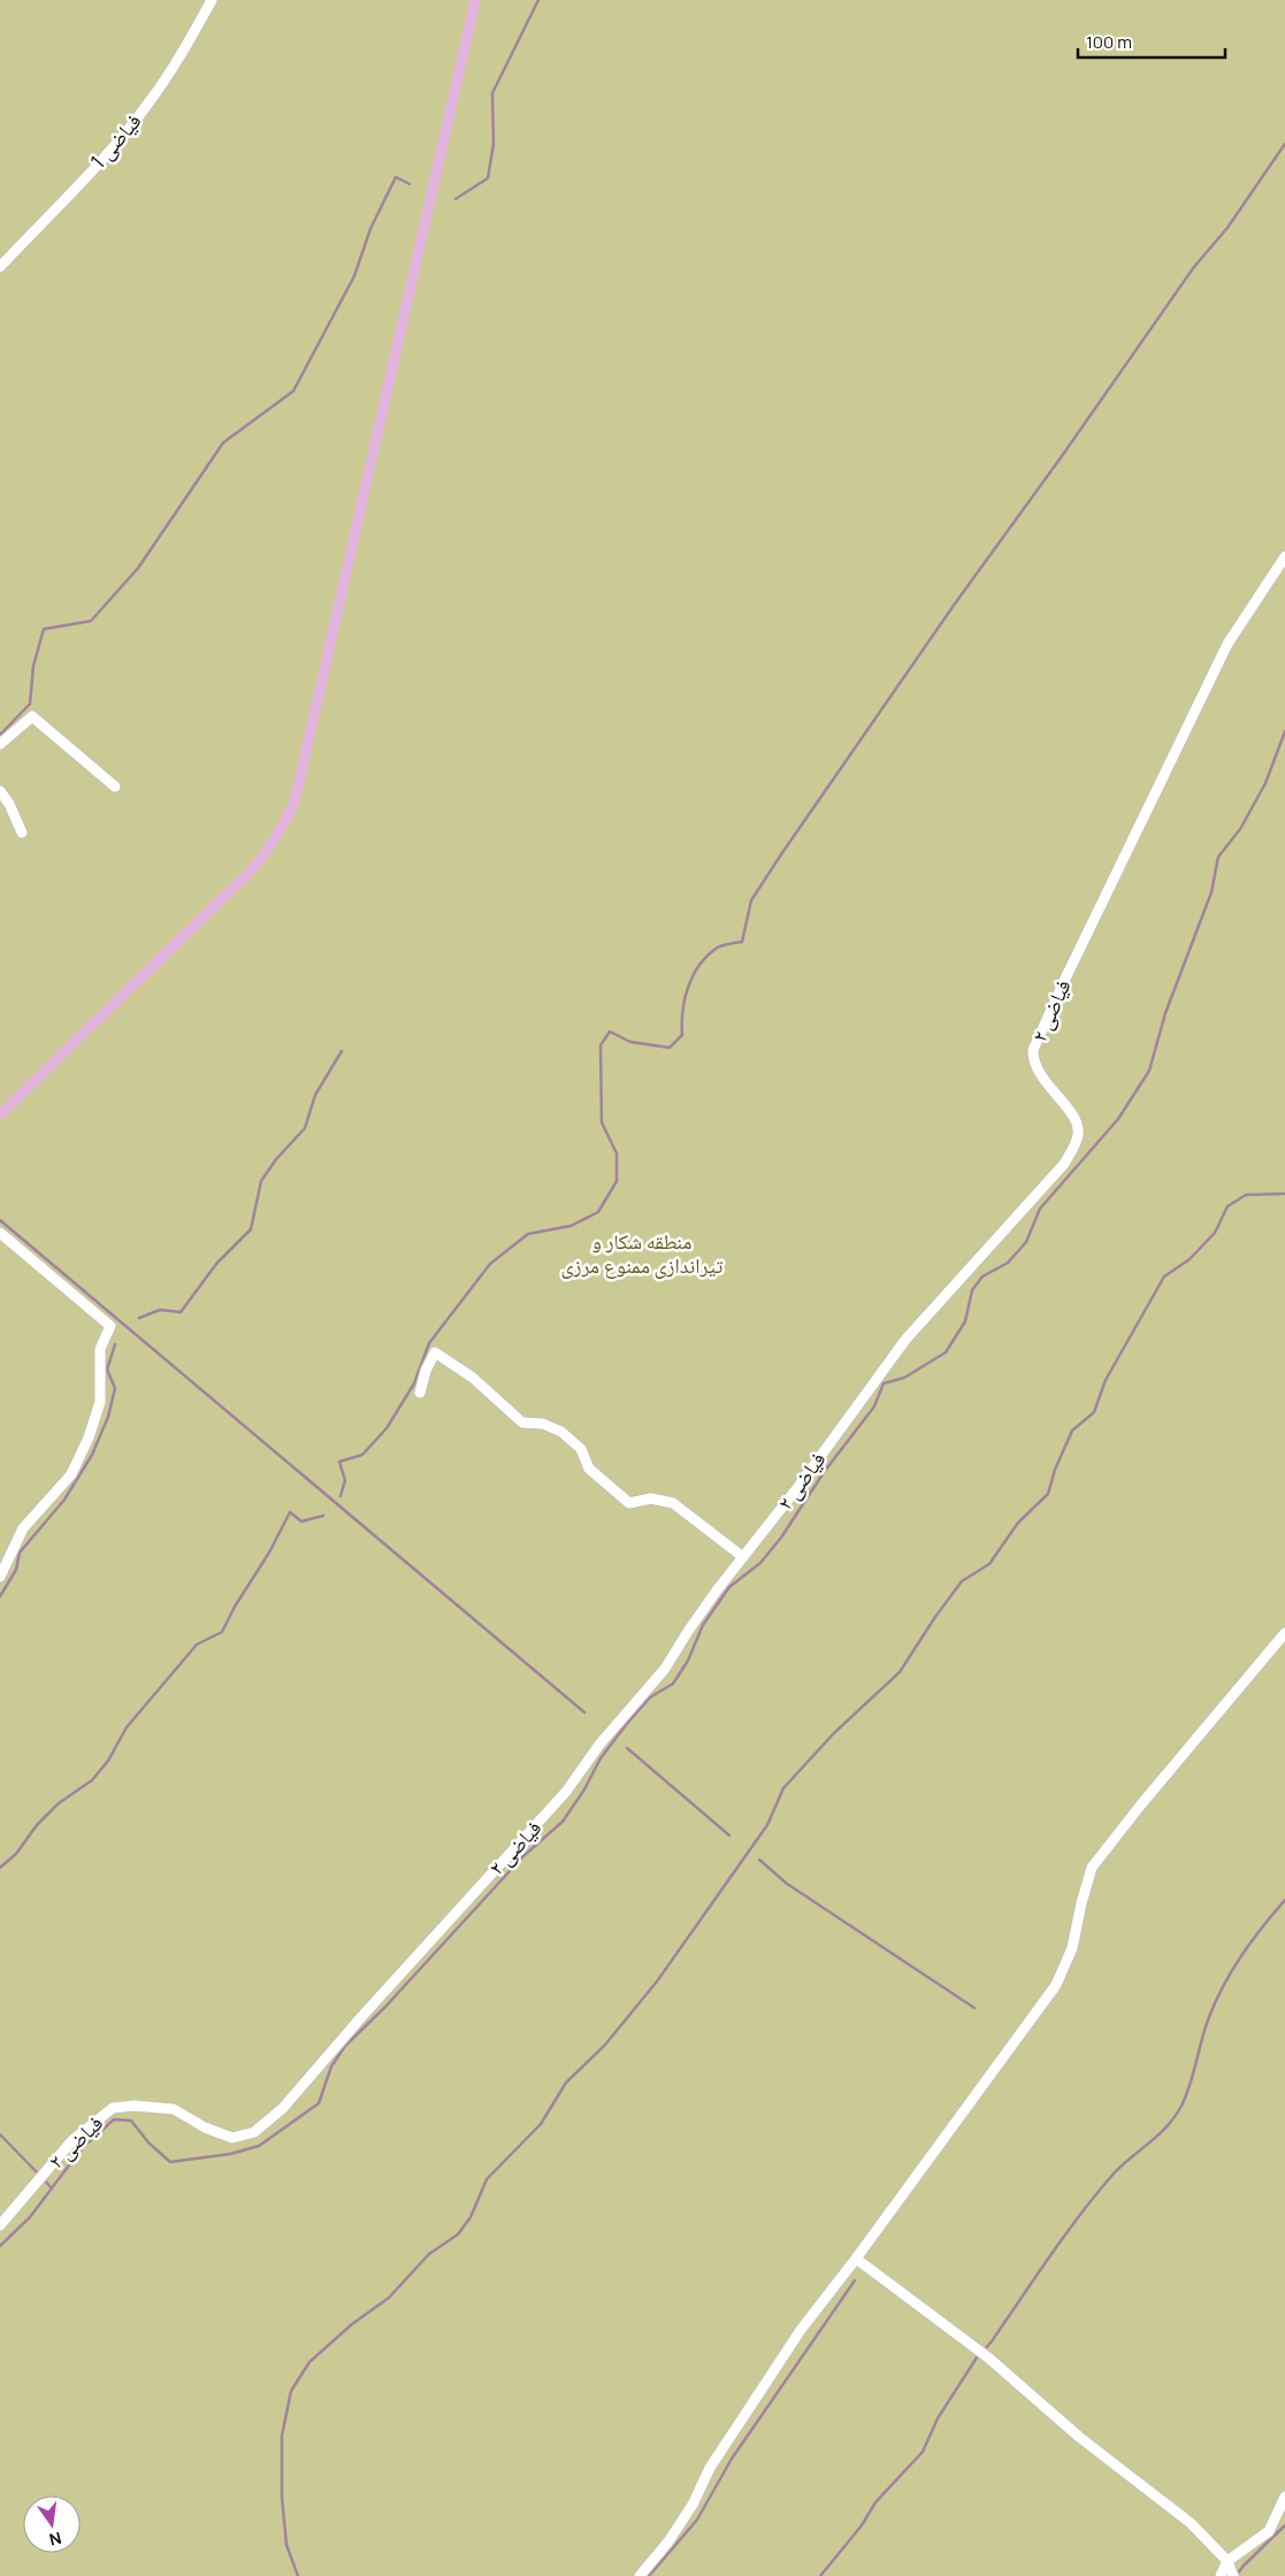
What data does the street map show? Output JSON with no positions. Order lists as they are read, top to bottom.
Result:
{
  "streets": {
    "street": ["فیاضی 1", "فیاضی ۲"]
  },
  "parks": ["منطقه شکار و تیراندازی ممنوع مرزی"],
  "scale_bar": "100 m",
  "north": "bottom"
}
